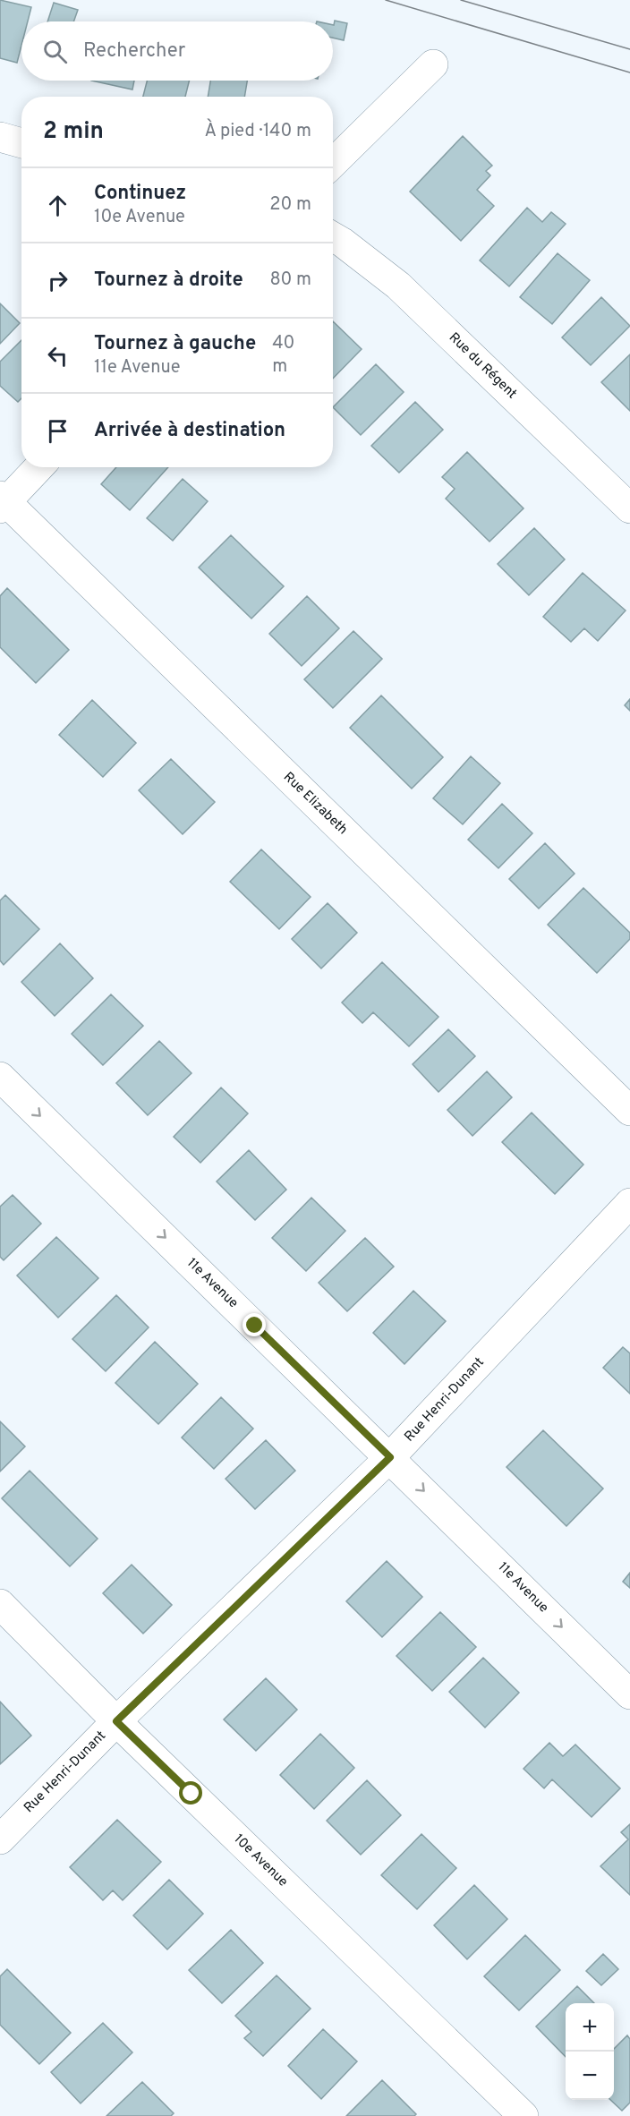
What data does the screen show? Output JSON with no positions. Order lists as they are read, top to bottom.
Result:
{
  "streets": {
    "street": [
      "Rue du Régent",
      "Rue Elizabeth",
      "11e Avenue",
      "Rue Henri-Dunant",
      "10e Avenue"
    ]
  },
  "crossings": [
    ["11e Avenue", "Rue Henri-Dunant"],
    ["Rue Henri-Dunant", "10e Avenue"]
  ],
  "one_way": ["11e Avenue"],
  "page": {
    "search": "Rechercher",
    "heading": ["2 min", "À pied · 140 m"],
    "list": [
      ["Continuez", "10e Avenue", "20 m"],
      ["Tournez à droite", "80 m"],
      ["Tournez à gauche", "11e Avenue", "40 m"],
      "Arrivée à destination"
    ],
    "map_buttons": ["+", "−"]
  }
}
